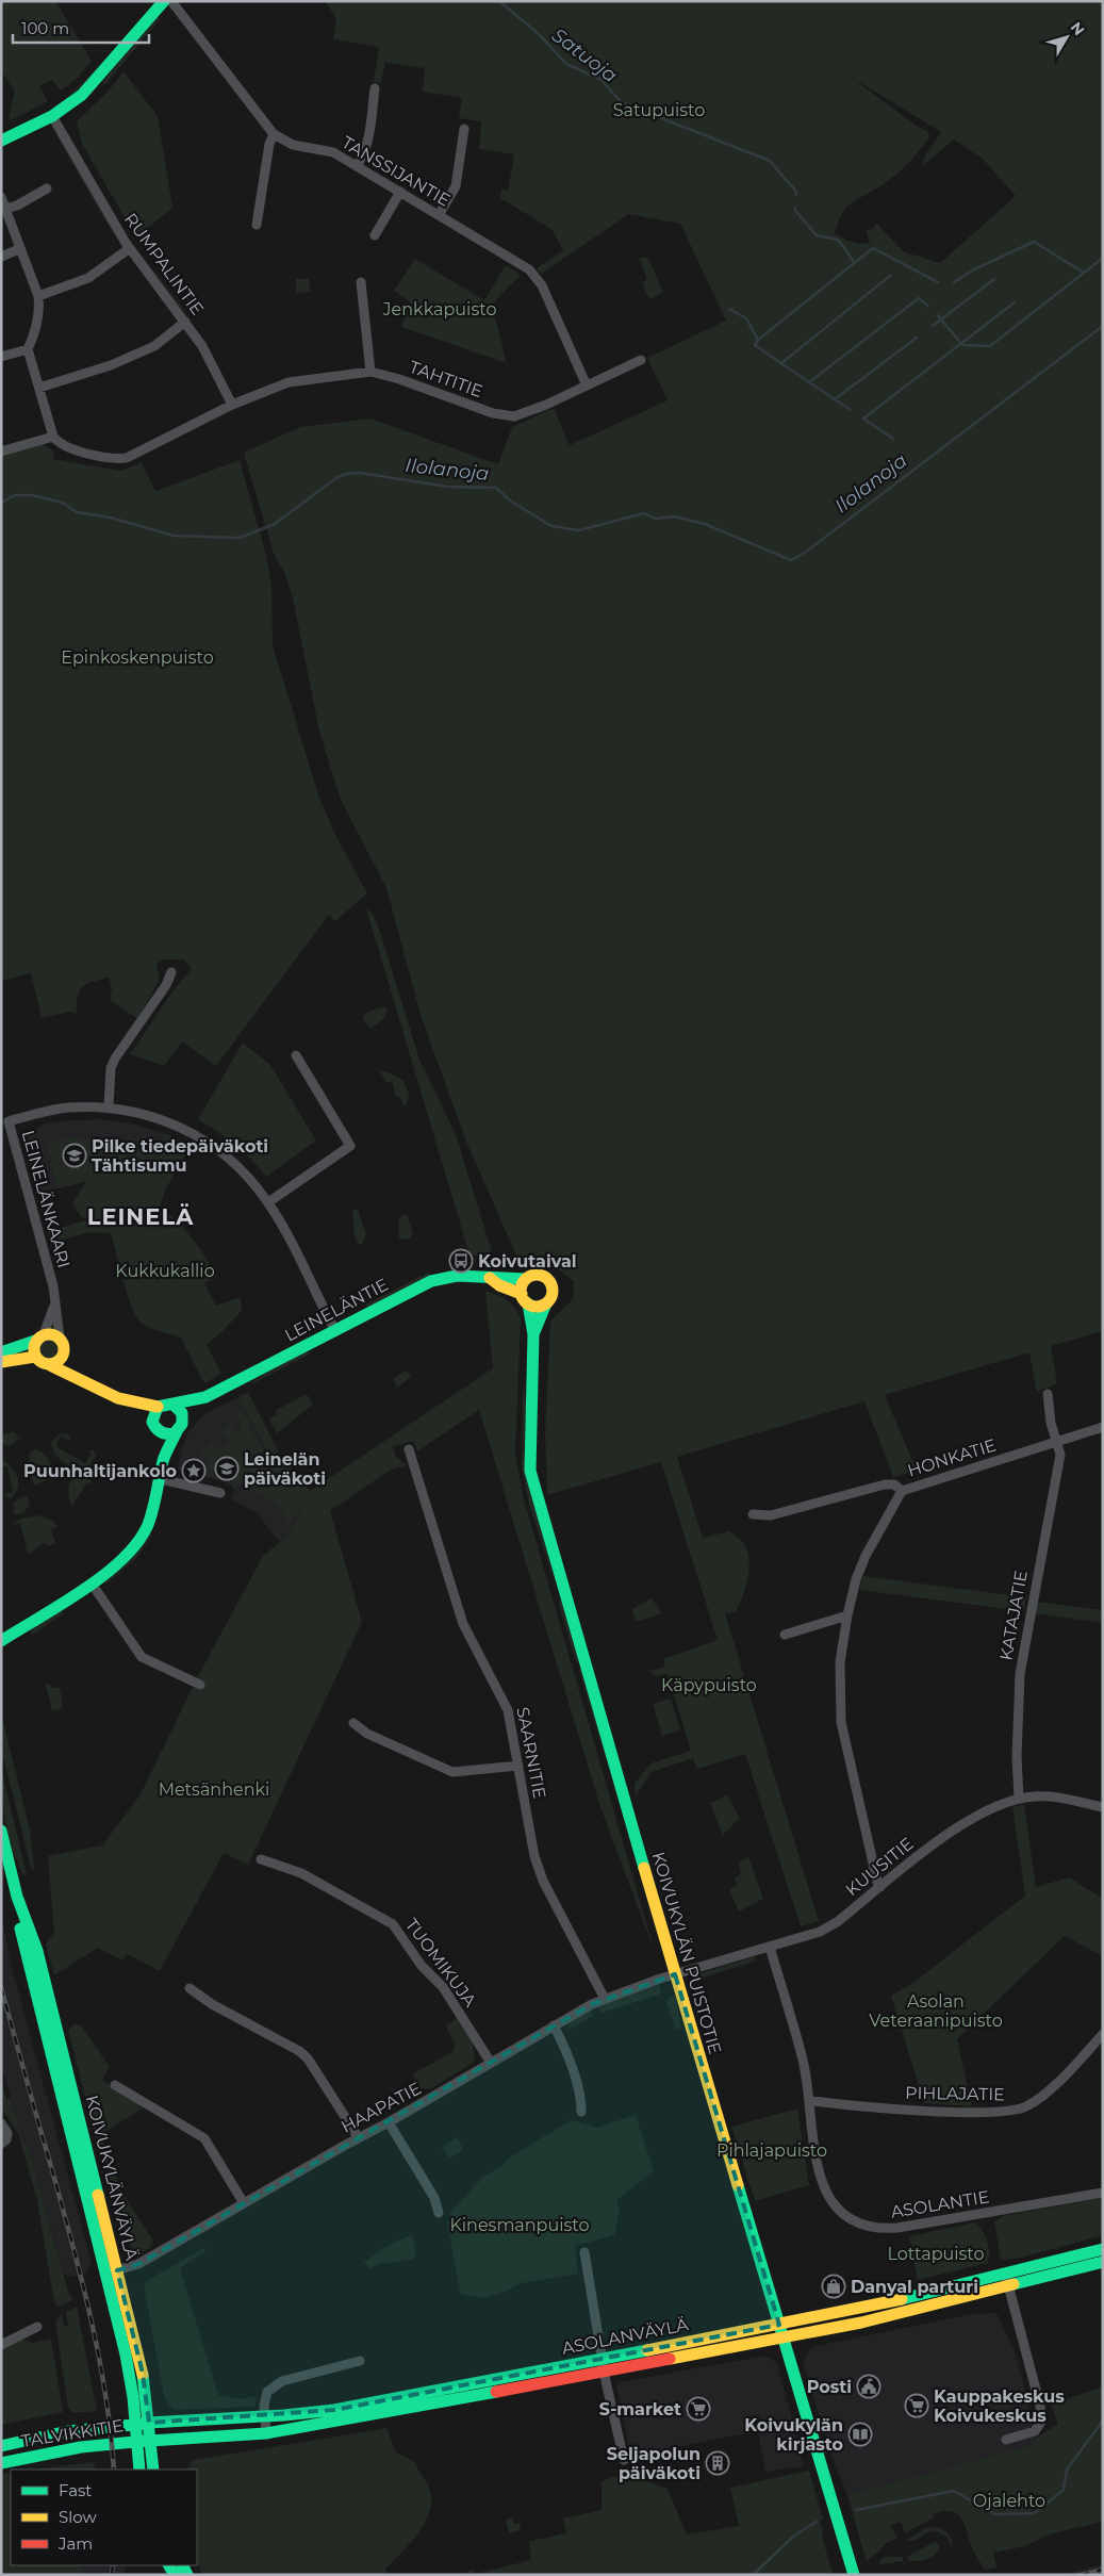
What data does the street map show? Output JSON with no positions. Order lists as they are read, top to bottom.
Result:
{
  "streets": {
    "main road": [
      "LEINELÄNTIE",
      "KOIVUKYLÄN PUISTOTIE",
      "KOIVUKYLÄNVÄYLÄ",
      "ASOLANVÄYLÄ",
      "TALVIKKITIE"
    ],
    "street": [
      "TANSSIJANTIE",
      "RUMPALINTIE",
      "TAHTITIE",
      "LEINELÄNKAARI",
      "HONKATIE",
      "KATAJATIE",
      "SAARNITIE",
      "KUUSITIE",
      "TUOMIKUJA",
      "PIHLAJATIE",
      "HAAPATIE",
      "ASOLANTIE"
    ]
  },
  "crossings": [
    ["TANSSIJANTIE", "TAHTITIE"],
    ["RUMPALINTIE", "TAHTITIE"],
    ["LEINELÄNKAARI", "LEINELÄNTIE"],
    ["LEINELÄNTIE", "KOIVUKYLÄN PUISTOTIE"],
    ["HONKATIE", "KATAJATIE"],
    ["HONKATIE", "KUUSITIE"],
    ["KATAJATIE", "KUUSITIE"],
    ["SAARNITIE", "HAAPATIE"],
    ["KUUSITIE", "KOIVUKYLÄN PUISTOTIE"],
    ["KUUSITIE", "HAAPATIE"],
    ["KUUSITIE", "ASOLANTIE"],
    ["KOIVUKYLÄN PUISTOTIE", "HAAPATIE"],
    ["KOIVUKYLÄN PUISTOTIE", "ASOLANVÄYLÄ"],
    ["TUOMIKUJA", "HAAPATIE"],
    ["PIHLAJATIE", "ASOLANTIE"],
    ["HAAPATIE", "KOIVUKYLÄNVÄYLÄ"],
    ["KOIVUKYLÄNVÄYLÄ", "ASOLANVÄYLÄ"],
    ["KOIVUKYLÄNVÄYLÄ", "TALVIKKITIE"],
    ["ASOLANVÄYLÄ", "TALVIKKITIE"]
  ],
  "districts": ["LEINELÄ"],
  "water": ["Satuoja", "Ilolanoja"],
  "parks": [
    "Satupuisto",
    "Jenkkapuisto",
    "Epinkoskenpuisto",
    "Kukkukallio",
    "Käpypuisto",
    "Metsänhenki",
    "Asolan Veteraanipuisto",
    "Pihlajapuisto",
    "Kinesmanpuisto",
    "Lottapuisto",
    "Ojalehto"
  ],
  "places": {
    "school or university": ["Pilke tiedepäiväkoti Tähtisumu", "Leinelän päiväkoti"],
    "bus stop": ["Koivutaival"],
    "place": ["Puunhaltijankolo"],
    "shop": ["Danyal parturi"],
    "public building": ["Posti"],
    "supermarket": ["Kauppakeskus Koivukeskus", "S-market"],
    "library": ["Koivukylän kirjasto"],
    "building": ["Seljapolun päiväkoti"]
  },
  "legend": ["Fast", "Slow", "Jam"],
  "scale_bar": "100 m",
  "north": "top right"
}
